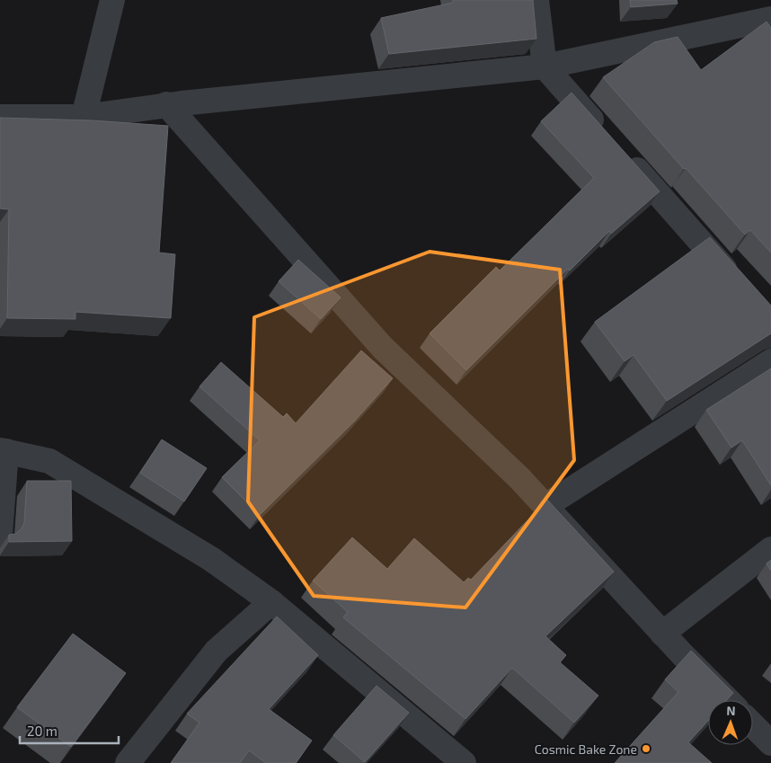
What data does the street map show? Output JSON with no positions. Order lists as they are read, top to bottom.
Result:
{
  "places": ["Cosmic Bake Zone"],
  "scale_bar": "20 m",
  "north": "top"
}
